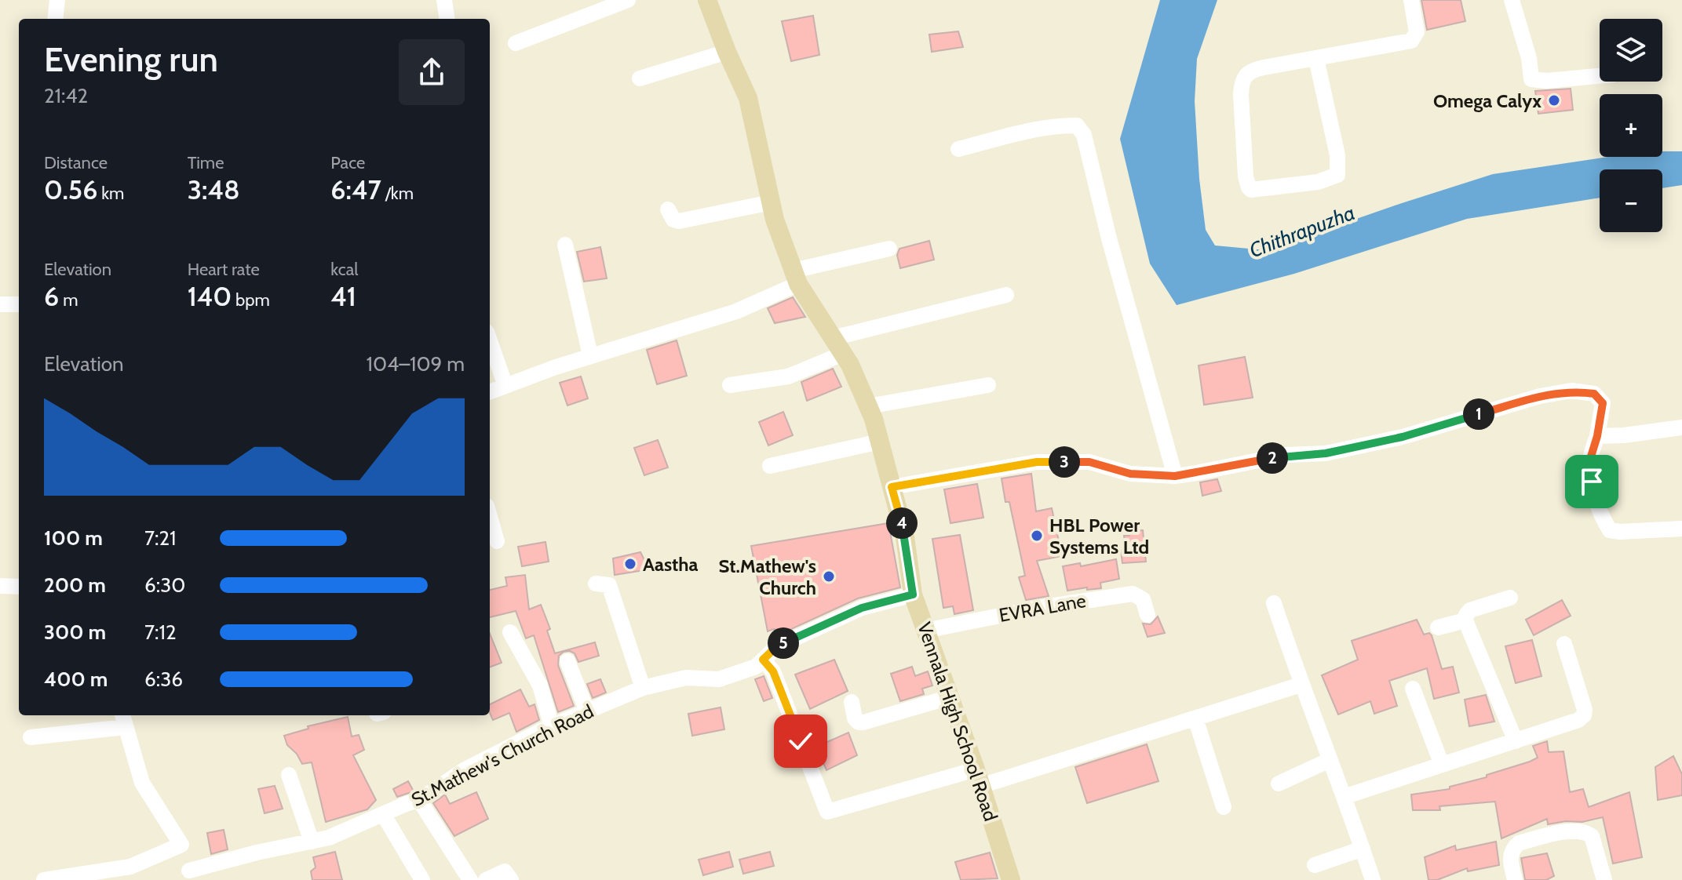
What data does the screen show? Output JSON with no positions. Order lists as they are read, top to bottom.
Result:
{
  "streets": {
    "main road": ["Vennala High School Road"],
    "street": ["EVRA Lane", "St.Mathew's Church Road"]
  },
  "crossings": [
    ["EVRA Lane", "Vennala High School Road"],
    ["Vennala High School Road", "St.Mathew's Church Road"]
  ],
  "water": ["Chithrapuzha"],
  "places": [
    "Omega Calyx",
    "HBL Power Systems Ltd",
    "Aastha",
    "St.Mathew's Church"
  ],
  "page": {
    "map_buttons": ["+", "−"],
    "heading": ["Evening run", "21:42"],
    "stats": [
      ["Distance", "0.56 km"],
      ["Time", "3:48"],
      ["Pace", "6:47 /km"],
      ["Elevation", "6 m"],
      ["Heart rate", "140 bpm"],
      ["kcal", "41"]
    ],
    "chart": ["Elevation", "104–109 m"],
    "pins": [
      "1",
      "2",
      "3",
      "4",
      "5"
    ],
    "list": [
      {
        "name": "100 m",
        "note": "7:21"
      },
      {
        "name": "200 m",
        "note": "6:30"
      },
      {
        "name": "300 m",
        "note": "7:12"
      },
      {
        "name": "400 m",
        "note": "6:36"
      }
    ]
  }
}
